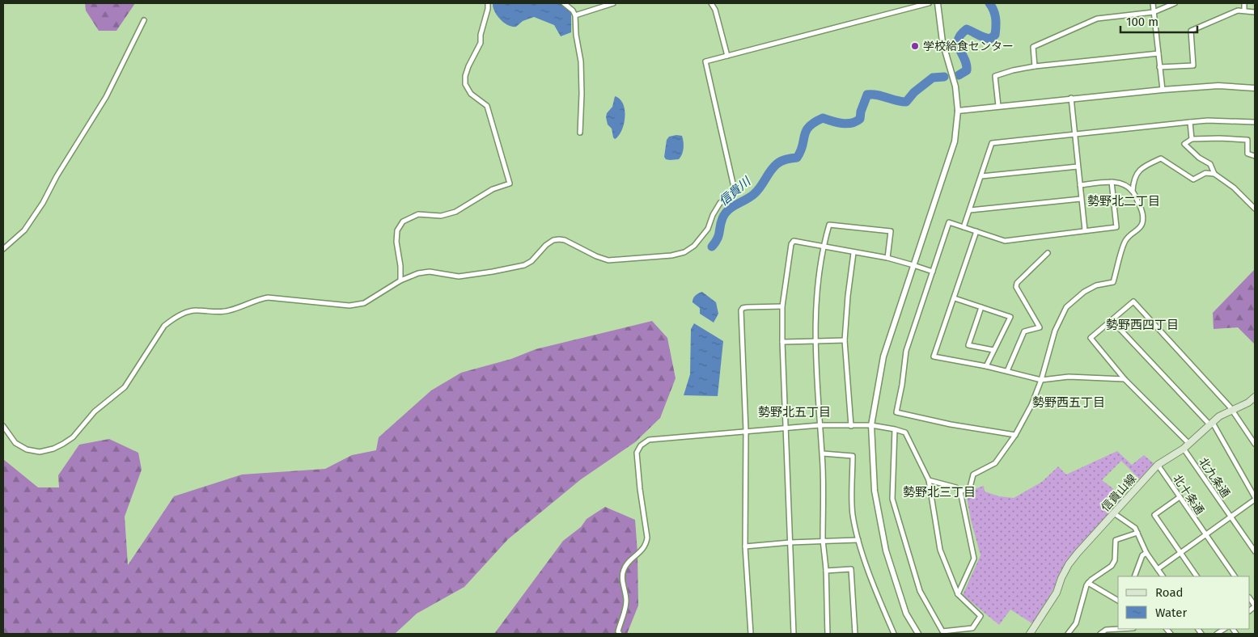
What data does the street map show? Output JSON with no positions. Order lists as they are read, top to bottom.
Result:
{
  "streets": {
    "main road": ["信貴山線"],
    "street": ["北九条通", "北十条通"]
  },
  "crossings": [
    ["北九条通", "信貴山線"],
    ["信貴山線", "北十条通"]
  ],
  "districts": [
    "勢野北二丁目",
    "勢野西四丁目",
    "勢野西五丁目",
    "勢野北五丁目",
    "勢野北三丁目"
  ],
  "water": ["信貴川"],
  "places": ["学校給食センター"],
  "legend": ["Road", "Water"],
  "scale_bar": "100 m"
}
